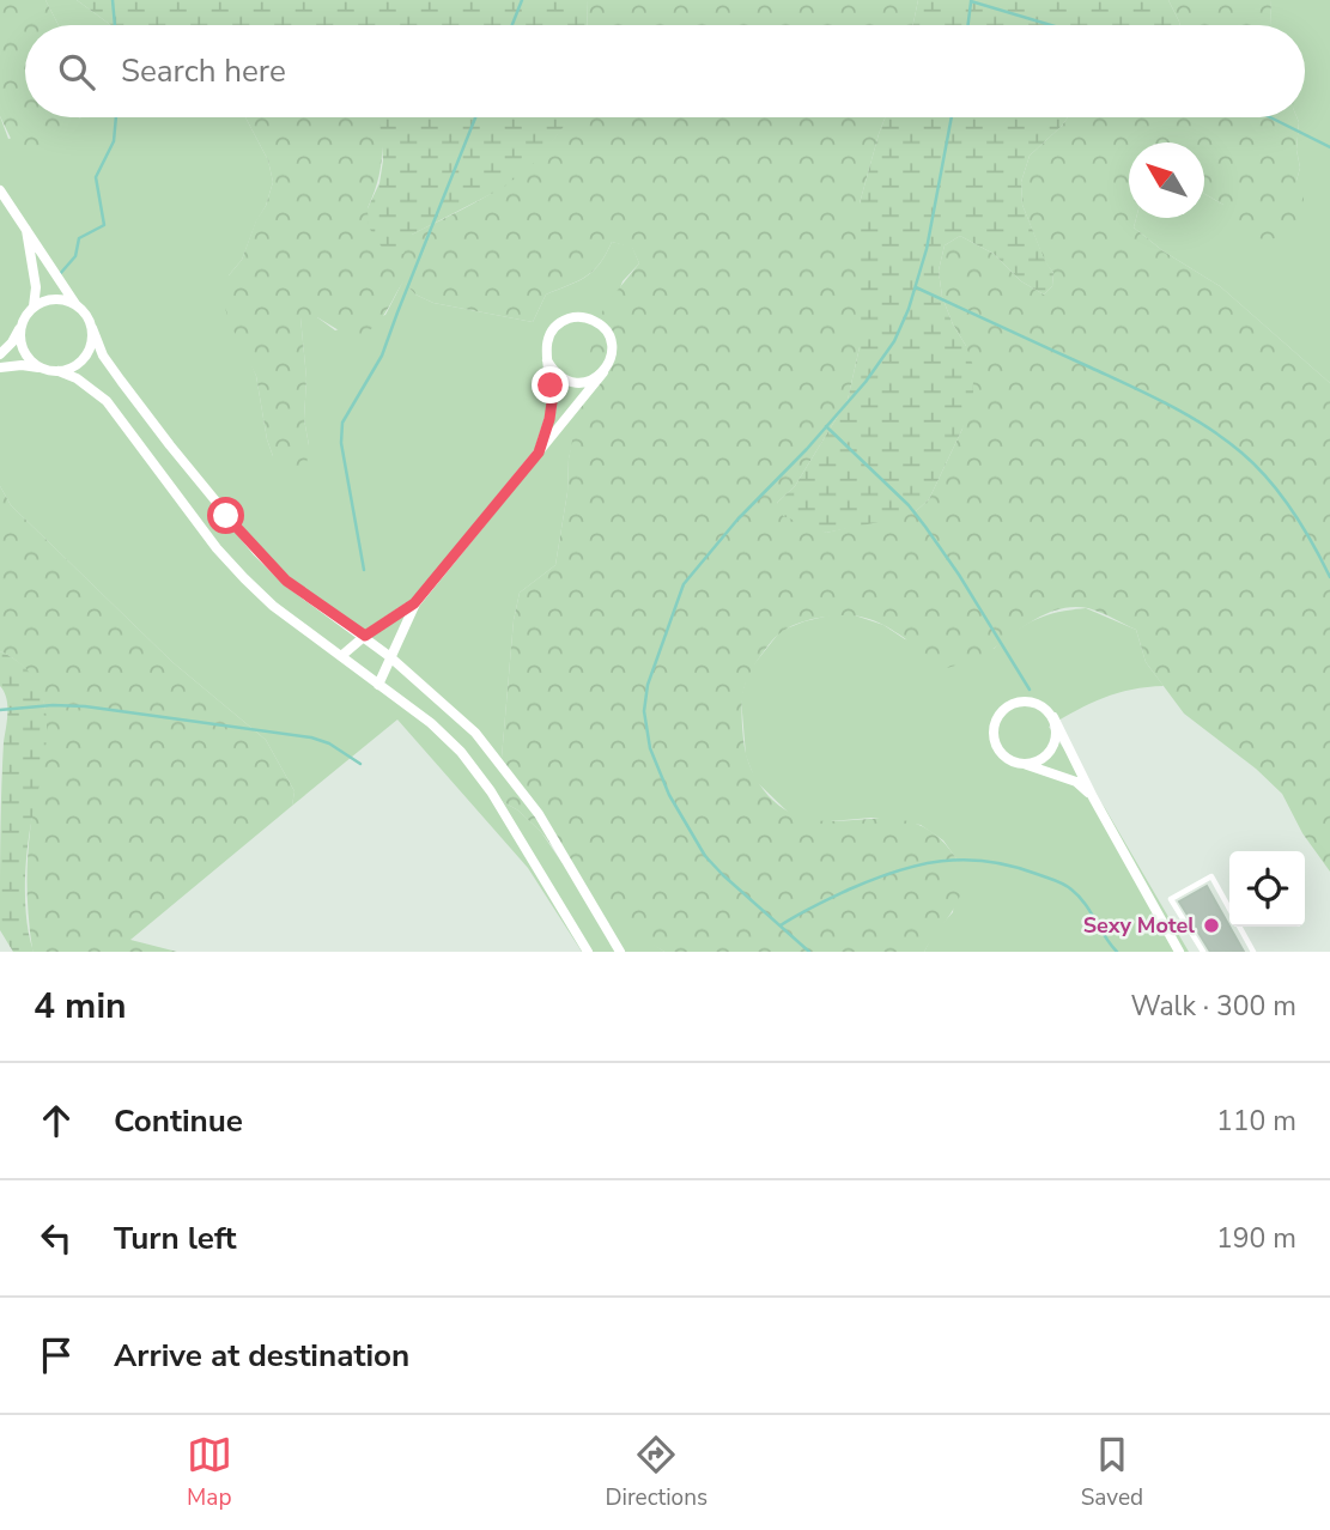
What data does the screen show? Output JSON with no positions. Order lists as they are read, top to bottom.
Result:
{
  "places": ["Sexy Motel"],
  "north": "top left",
  "page": {
    "search": "Search here",
    "heading": ["4 min", "Walk · 300 m"],
    "list": [
      ["Continue", "110 m"],
      ["Turn left", "190 m"],
      "Arrive at destination"
    ],
    "nav": ["Map", "Directions", "Saved"]
  }
}
